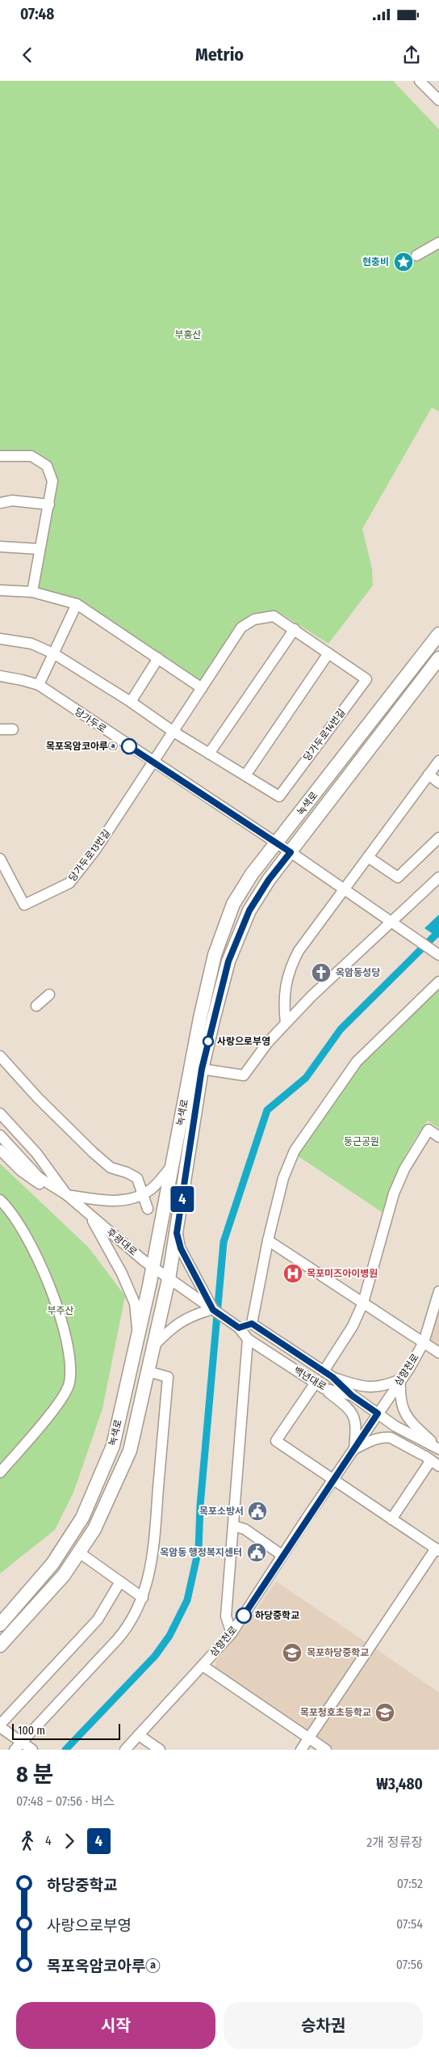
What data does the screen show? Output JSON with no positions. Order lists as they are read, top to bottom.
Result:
{
  "streets": {
    "main road": ["녹색로"],
    "street": [
      "당가두로",
      "당가두로14번길",
      "당가두로13번길",
      "후광대로",
      "삼향천로",
      "백년대로"
    ]
  },
  "crossings": [
    ["당가두로", "녹색로"],
    ["당가두로", "당가두로13번길"],
    ["녹색로", "후광대로"],
    ["후광대로", "백년대로"]
  ],
  "parks": ["부흥산", "둥근공원", "부주산"],
  "places": {
    "place": ["현충비"],
    "other": ["목포옥암코아루ⓐ", "사랑으로부영", "하당중학교"],
    "church": ["옥암동성당"],
    "hospital": ["목포미즈아이병원"],
    "public building": ["목포소방서", "옥암동 행정복지센터"],
    "school or university": ["목포하당중학교", "목포청호초등학교"]
  },
  "lines": ["bus line 4"],
  "scale_bar": "100 m",
  "page": {
    "status": "07:48",
    "header": "Metrio",
    "on_map": "4",
    "scale": "100 m",
    "heading": ["8 분", "07:48 – 07:56 · 버스", "₩3,480"],
    "legs": ["4", "4", "2개 정류장"],
    "list": [
      {
        "name": "하당중학교",
        "value": "07:52"
      },
      {
        "name": "사랑으로부영",
        "value": "07:54"
      },
      {
        "name": "목포옥암코아루ⓐ",
        "value": "07:56"
      }
    ],
    "buttons": ["시작", "승차권"]
  }
}
